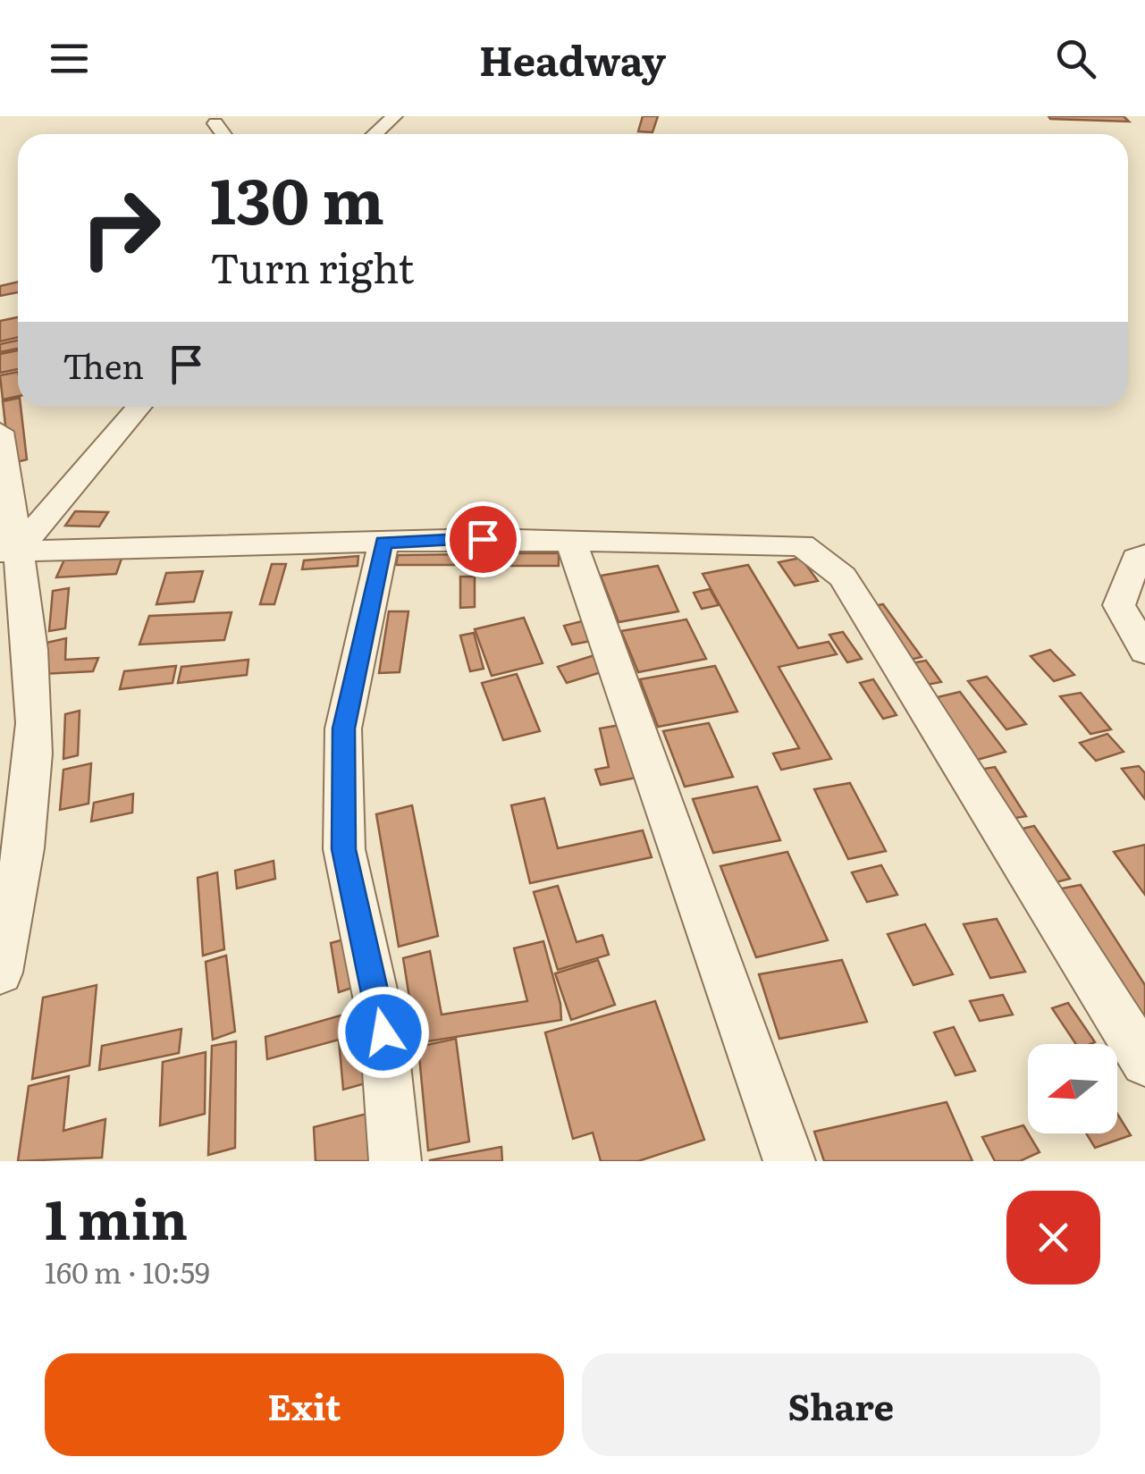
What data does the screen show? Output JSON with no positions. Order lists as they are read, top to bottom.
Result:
{
  "north": "left",
  "page": {
    "header": "Headway",
    "turn": ["130 m", "Turn right"],
    "then": "Then",
    "heading": ["1 min", "160 m · 10:59"],
    "buttons": ["Exit", "Share"]
  }
}
